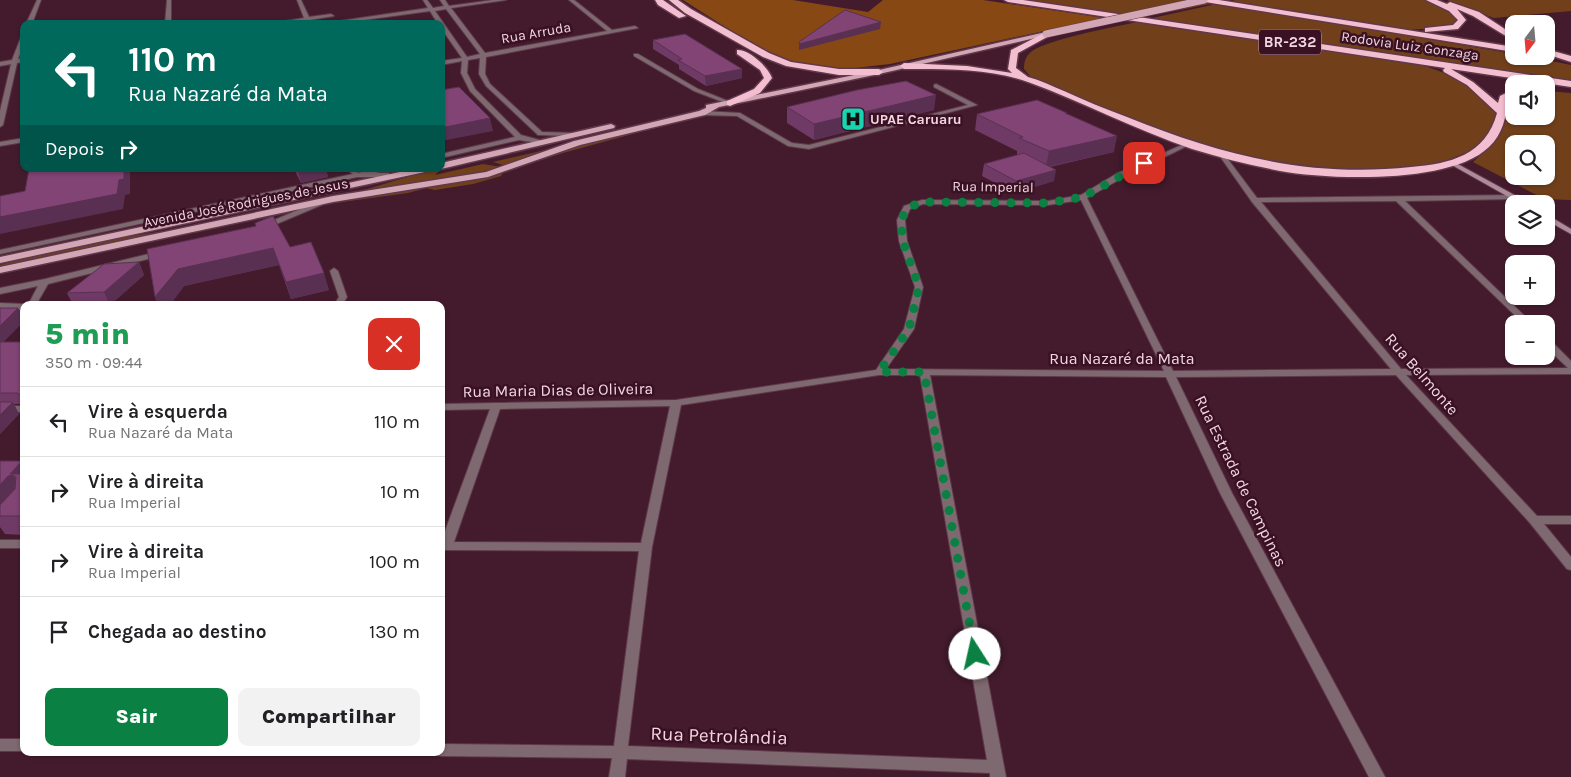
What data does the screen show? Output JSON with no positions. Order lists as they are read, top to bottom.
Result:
{
  "streets": {
    "highway": ["BR-232", "Rodovia Luiz Gonzaga"],
    "main road": ["Avenida José Rodrigues de Jesus"],
    "street": [
      "Rua Arruda",
      "Rua Imperial",
      "Rua Nazaré da Mata",
      "Rua Belmonte",
      "Rua Maria Dias de Oliveira",
      "Rua Estrada de Campinas",
      "Rua Petrolândia"
    ]
  },
  "crossings": [
    ["Rua Imperial", "Rua Nazaré da Mata"],
    ["Rua Imperial", "Rua Estrada de Campinas"],
    ["Rua Nazaré da Mata", "Rua Belmonte"],
    ["Rua Nazaré da Mata", "Rua Maria Dias de Oliveira"],
    ["Rua Nazaré da Mata", "Rua Estrada de Campinas"]
  ],
  "places": {
    "hospital": ["UPAE Caruaru"]
  },
  "north": "bottom",
  "page": {
    "map_buttons": ["+", "−"],
    "turn": ["110 m", "Rua Nazaré da Mata"],
    "then": "Depois",
    "heading": ["5 min", "350 m · 09:44"],
    "list": [
      {
        "name": "Vire à esquerda",
        "note": "Rua Nazaré da Mata",
        "value": "110 m"
      },
      {
        "name": "Vire à direita",
        "note": "Rua Imperial",
        "value": "10 m"
      },
      {
        "name": "Vire à direita",
        "note": "Rua Imperial",
        "value": "100 m"
      },
      {
        "name": "Chegada ao destino",
        "value": "130 m"
      }
    ],
    "buttons": ["Sair", "Compartilhar"]
  }
}
